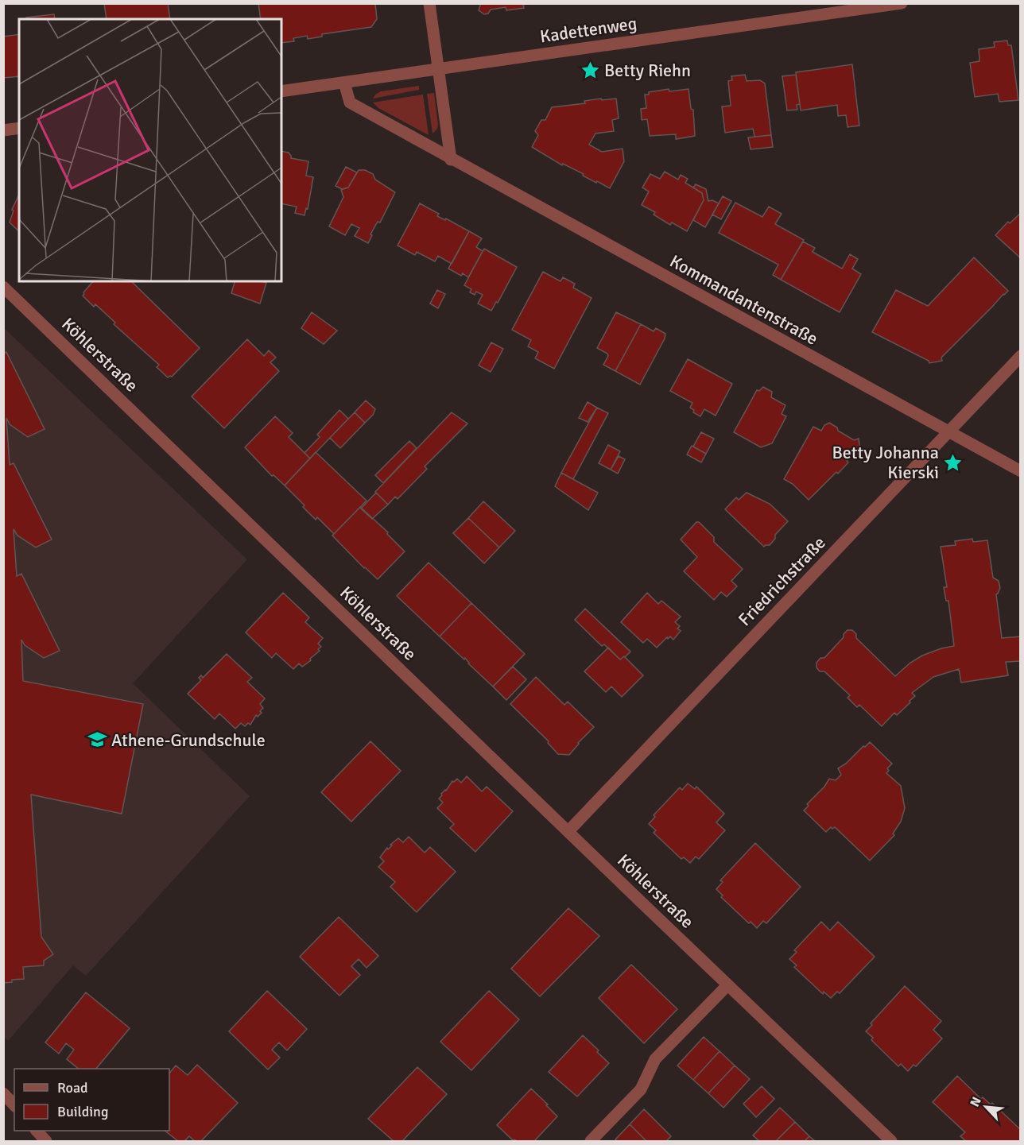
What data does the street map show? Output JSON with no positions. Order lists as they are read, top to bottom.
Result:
{
  "streets": {
    "street": [
      "Kadettenweg",
      "Kommandantenstraße",
      "Köhlerstraße",
      "Friedrichstraße"
    ]
  },
  "crossings": [
    ["Kadettenweg", "Kommandantenstraße"],
    ["Kommandantenstraße", "Friedrichstraße"],
    ["Köhlerstraße", "Friedrichstraße"]
  ],
  "places": {
    "place": ["Betty Riehn", "Betty Johanna Kierski"],
    "school or university": ["Athene-Grundschule"]
  },
  "legend": ["Road", "Building"],
  "north": "top left"
}
